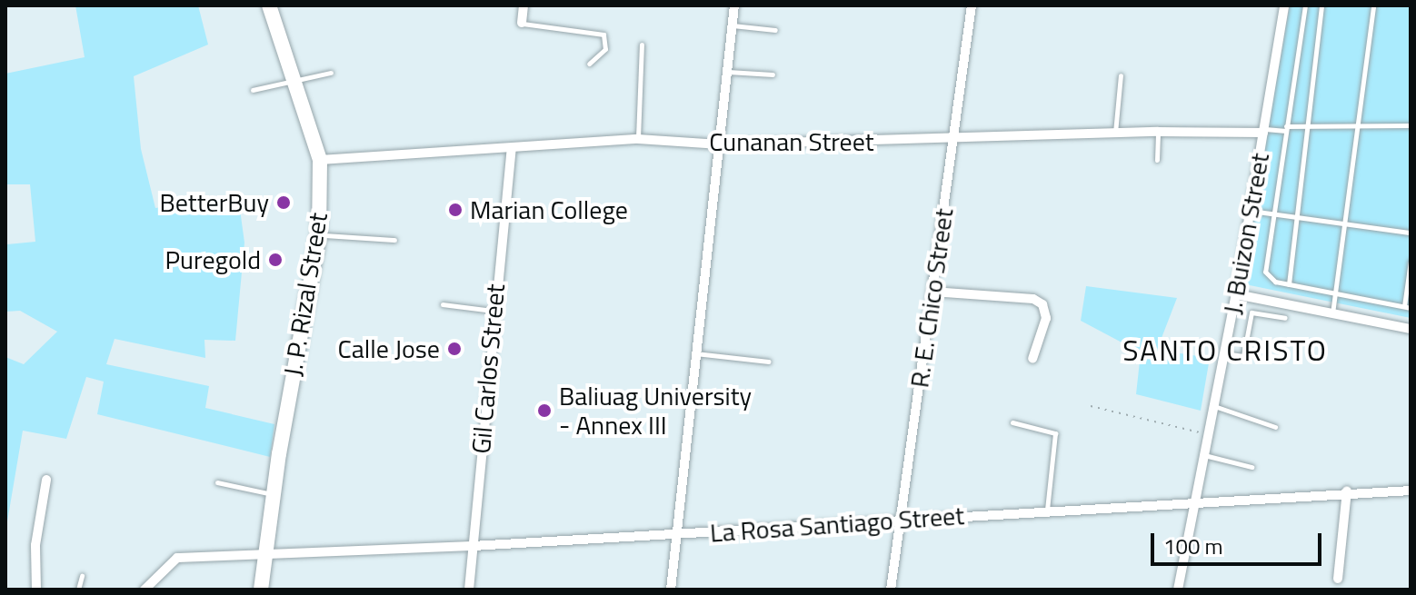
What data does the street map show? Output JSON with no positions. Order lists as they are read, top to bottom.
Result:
{
  "streets": {
    "main road": ["J. P. Rizal Street"],
    "street": [
      "Cunanan Street",
      "J. Buizon Street",
      "R. E. Chico Street",
      "Gil Carlos Street",
      "La Rosa Santiago Street"
    ]
  },
  "crossings": [
    ["Cunanan Street", "J. Buizon Street"],
    ["Cunanan Street", "J. P. Rizal Street"],
    ["Cunanan Street", "R. E. Chico Street"],
    ["Cunanan Street", "Gil Carlos Street"],
    ["J. Buizon Street", "La Rosa Santiago Street"],
    ["J. P. Rizal Street", "La Rosa Santiago Street"],
    ["R. E. Chico Street", "La Rosa Santiago Street"],
    ["Gil Carlos Street", "La Rosa Santiago Street"]
  ],
  "districts": ["SANTO CRISTO"],
  "places": [
    "BetterBuy",
    "Marian College",
    "Puregold",
    "Calle Jose",
    "Baliuag University - Annex III"
  ],
  "scale_bar": "100 m"
}
